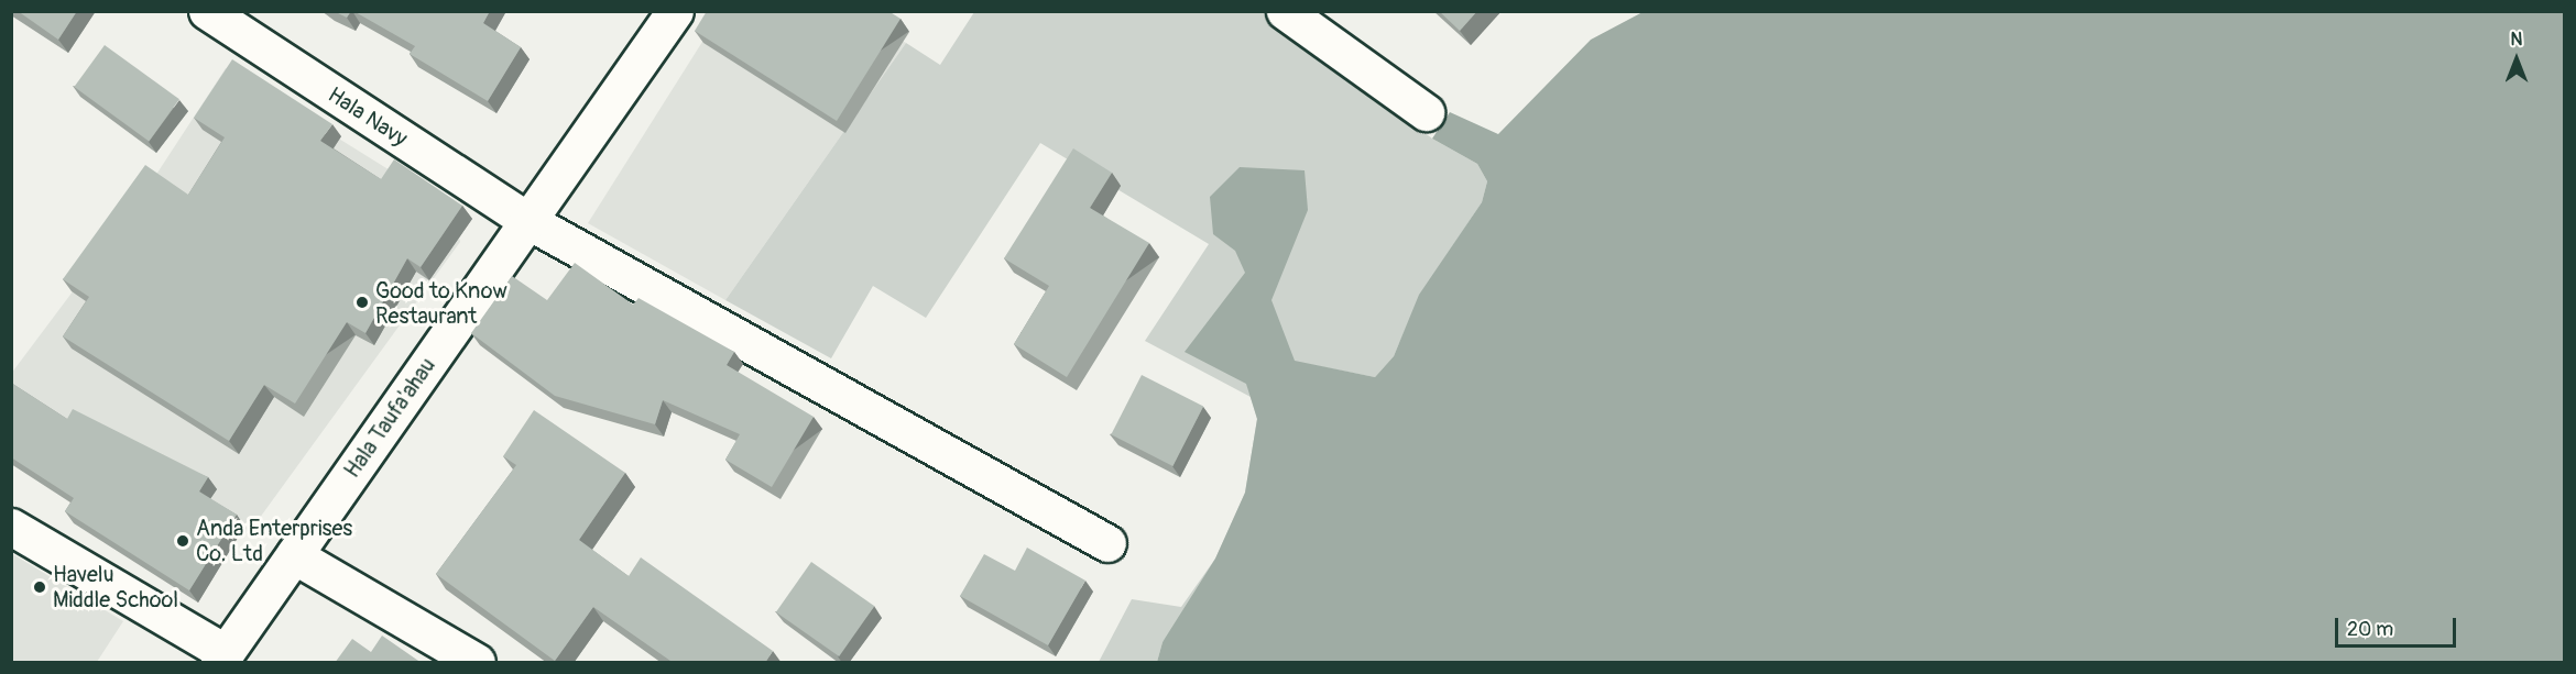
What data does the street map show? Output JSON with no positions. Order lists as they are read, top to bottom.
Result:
{
  "streets": {
    "street": ["Hala Navy", "Hala Taufa'ahau"]
  },
  "crossings": [
    ["Hala Navy", "Hala Taufa'ahau"]
  ],
  "places": ["Good to Know Restaurant", "Anda Enterprises Co. Ltd", "Havelu Middle School"],
  "scale_bar": "20 m",
  "north": "top"
}
